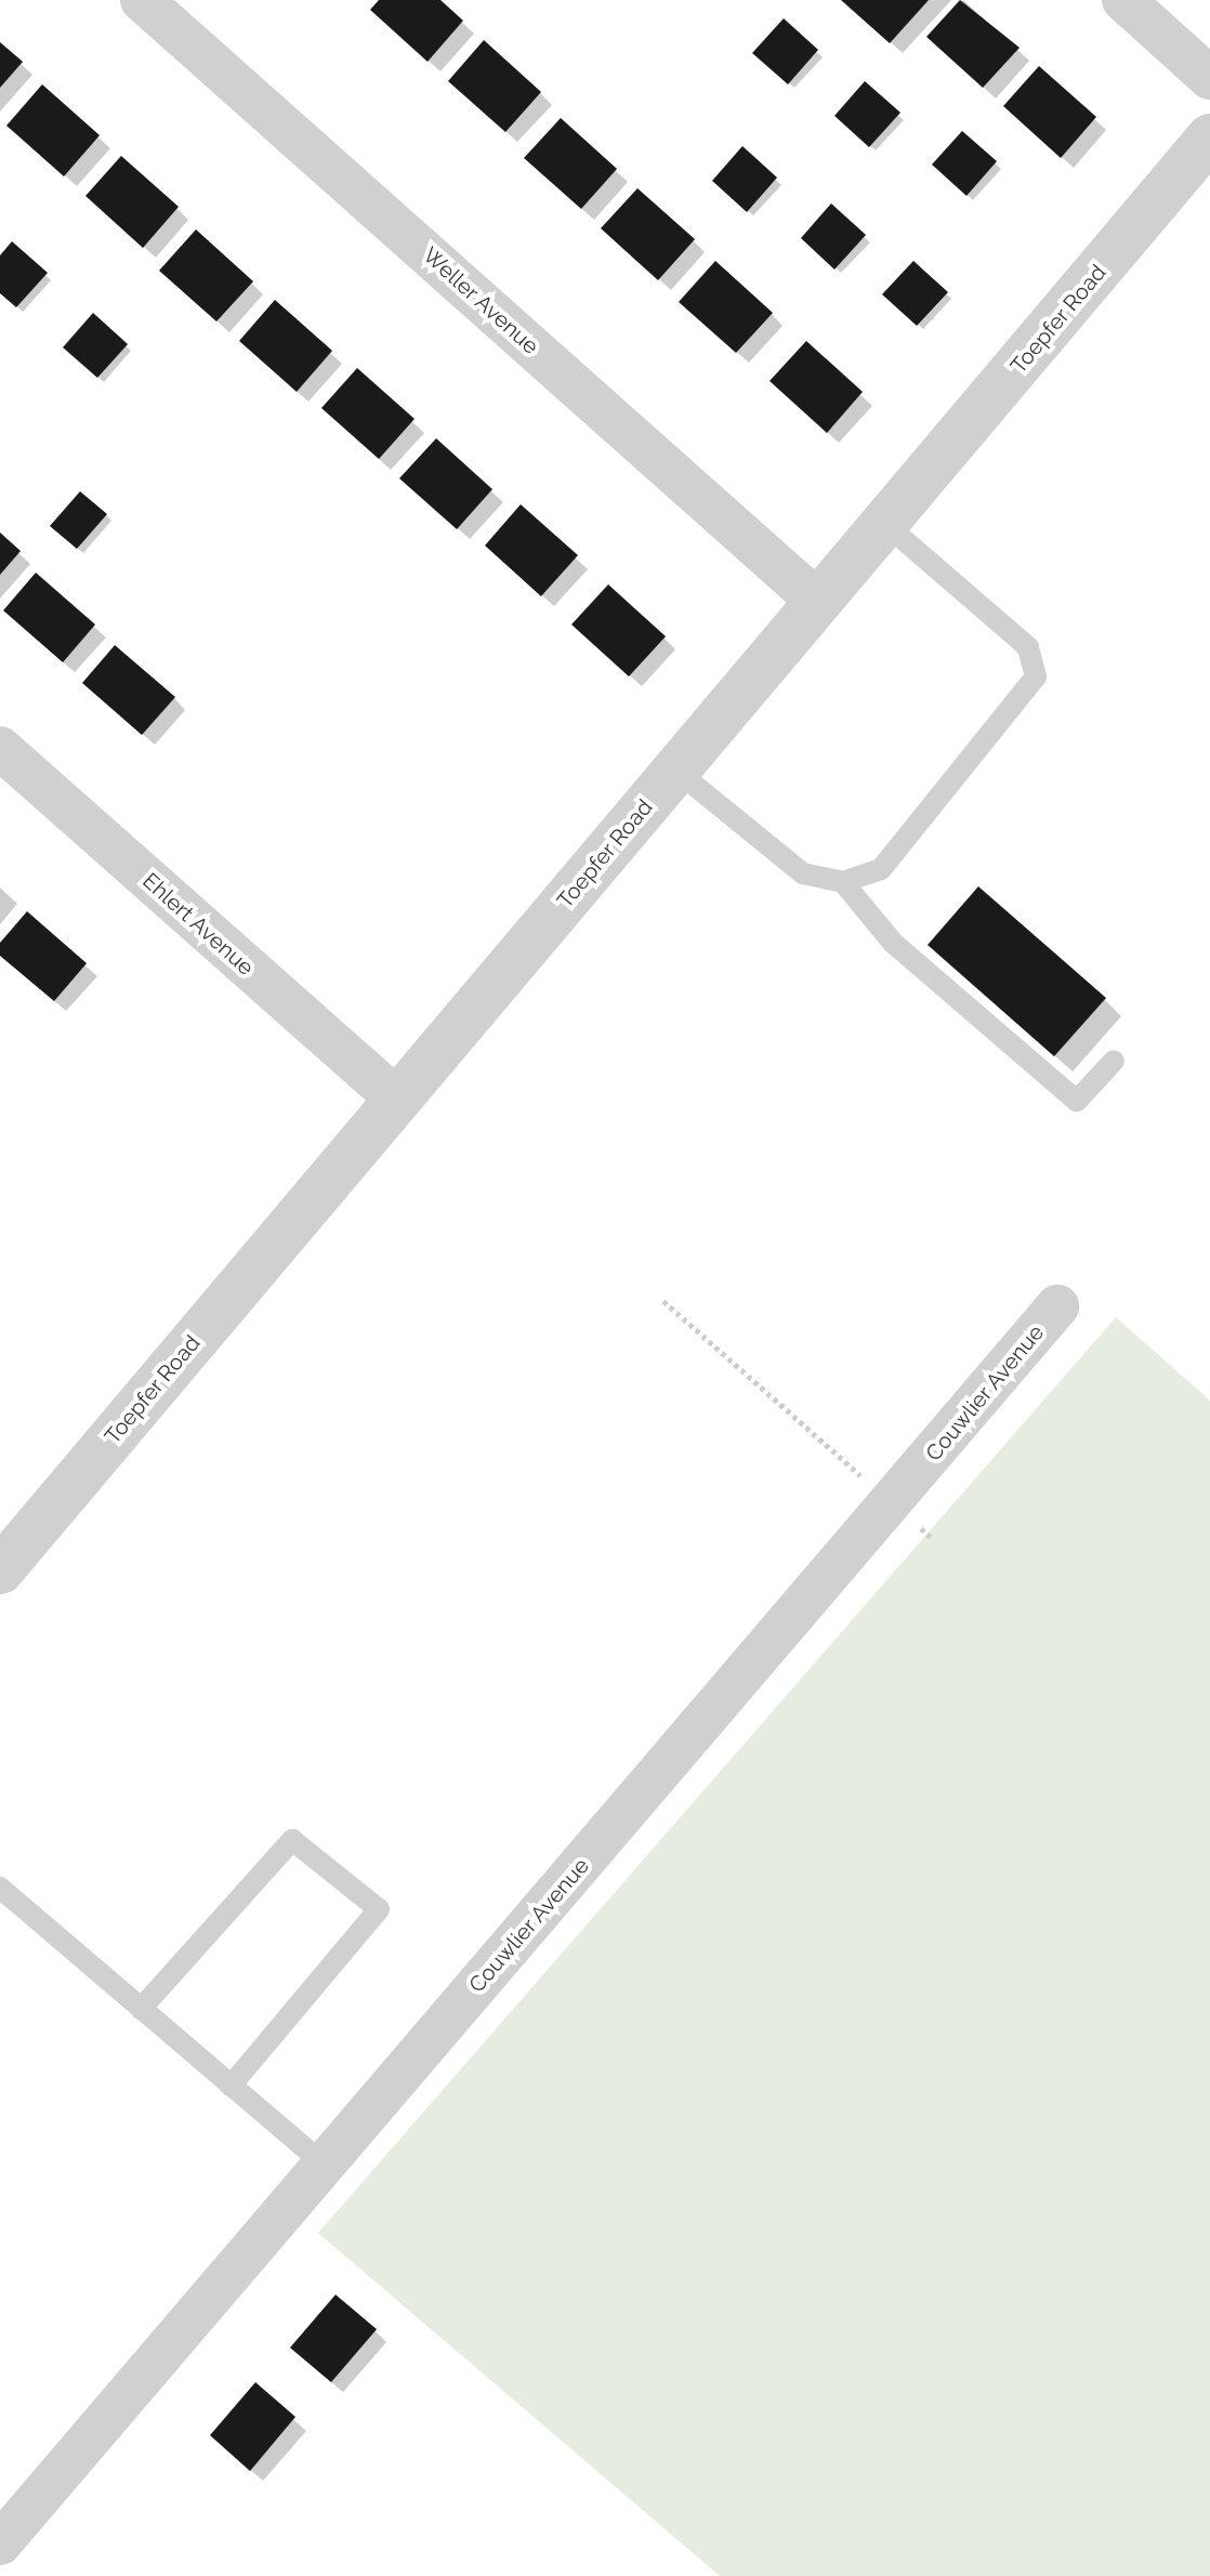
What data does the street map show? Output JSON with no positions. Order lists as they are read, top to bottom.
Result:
{
  "streets": {
    "street": [
      "Weller Avenue",
      "Toepfer Road",
      "Ehlert Avenue",
      "Couwlier Avenue"
    ]
  },
  "crossings": [
    ["Weller Avenue", "Toepfer Road"],
    ["Toepfer Road", "Ehlert Avenue"]
  ]
}
